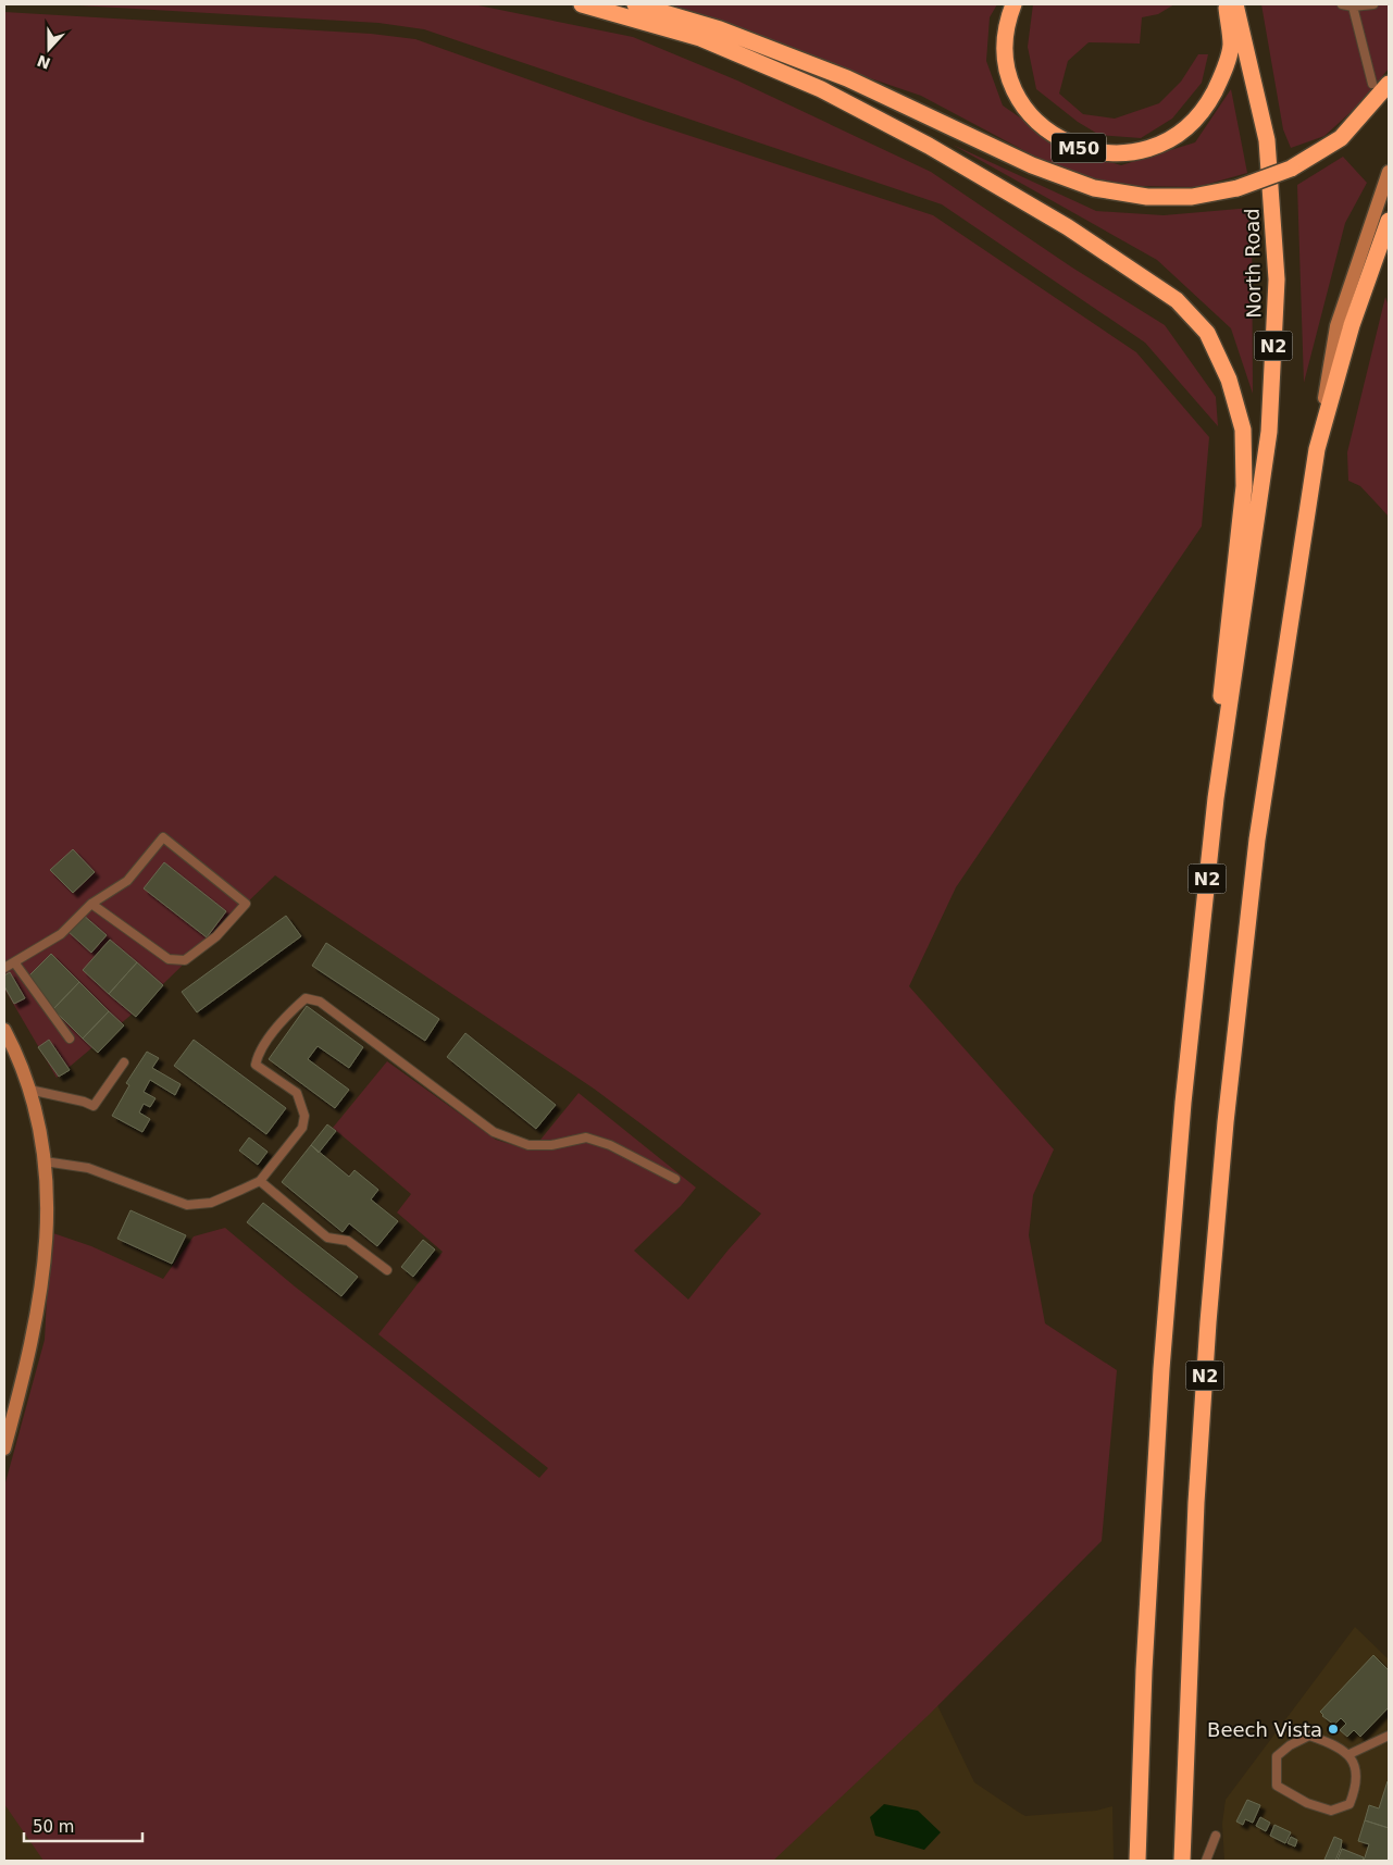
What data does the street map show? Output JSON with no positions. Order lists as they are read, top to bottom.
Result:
{
  "streets": {
    "highway": ["M50", "North Road", "N2"]
  },
  "crossings": [
    ["North Road", "N2"]
  ],
  "places": ["Beech Vista"],
  "scale_bar": "50 m",
  "north": "bottom"
}
